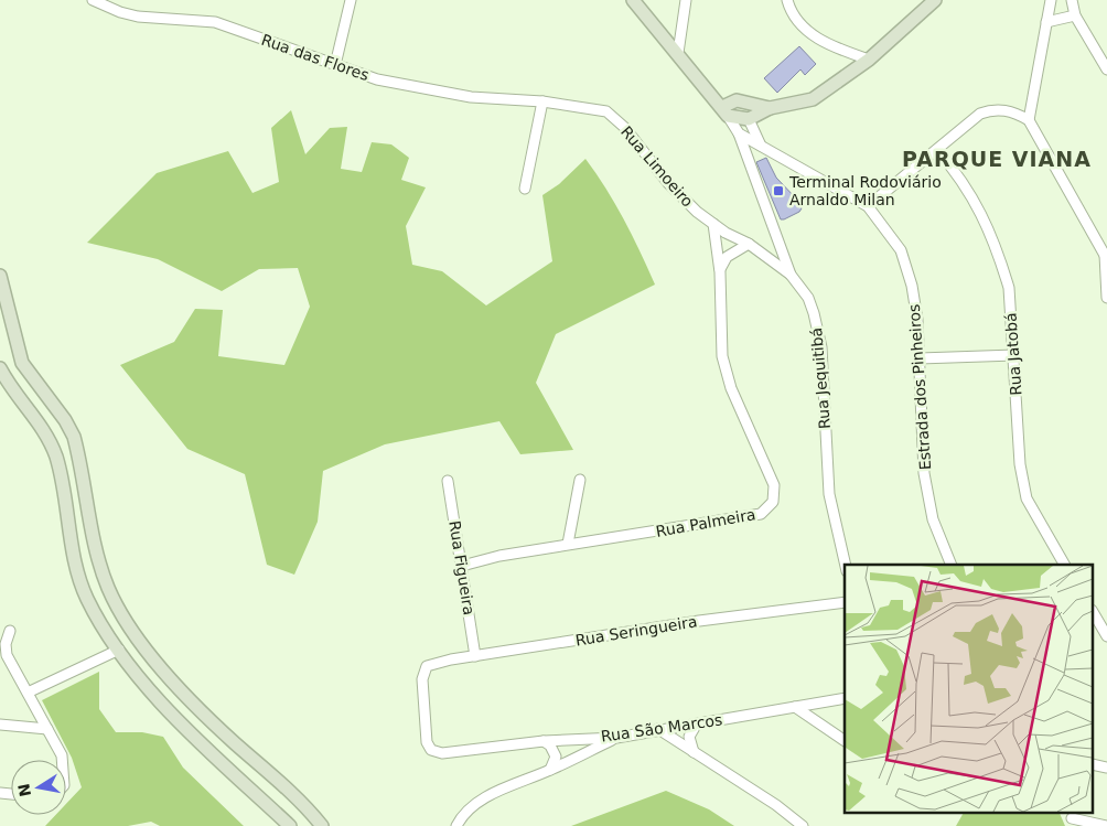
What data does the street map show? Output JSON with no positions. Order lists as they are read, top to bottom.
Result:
{
  "streets": {
    "main road": ["Estrada dos Pinheiros"],
    "street": [
      "Rua das Flores",
      "Rua Limoeiro",
      "Rua Jatobá",
      "Rua Jequitibá",
      "Rua Palmeira",
      "Rua Figueira",
      "Rua Seringueira",
      "Rua São Marcos"
    ]
  },
  "crossings": [
    ["Rua das Flores", "Rua Limoeiro"],
    ["Rua Limoeiro", "Rua Jequitibá"],
    ["Rua Limoeiro", "Rua Palmeira"],
    ["Rua Jequitibá", "Estrada dos Pinheiros"],
    ["Rua Palmeira", "Rua Figueira"],
    ["Rua Figueira", "Rua Seringueira"],
    ["Rua Seringueira", "Rua São Marcos"]
  ],
  "districts": ["PARQUE VIANA"],
  "places": {
    "transit": ["Terminal Rodoviário Arnaldo Milan"]
  },
  "north": "left"
}
